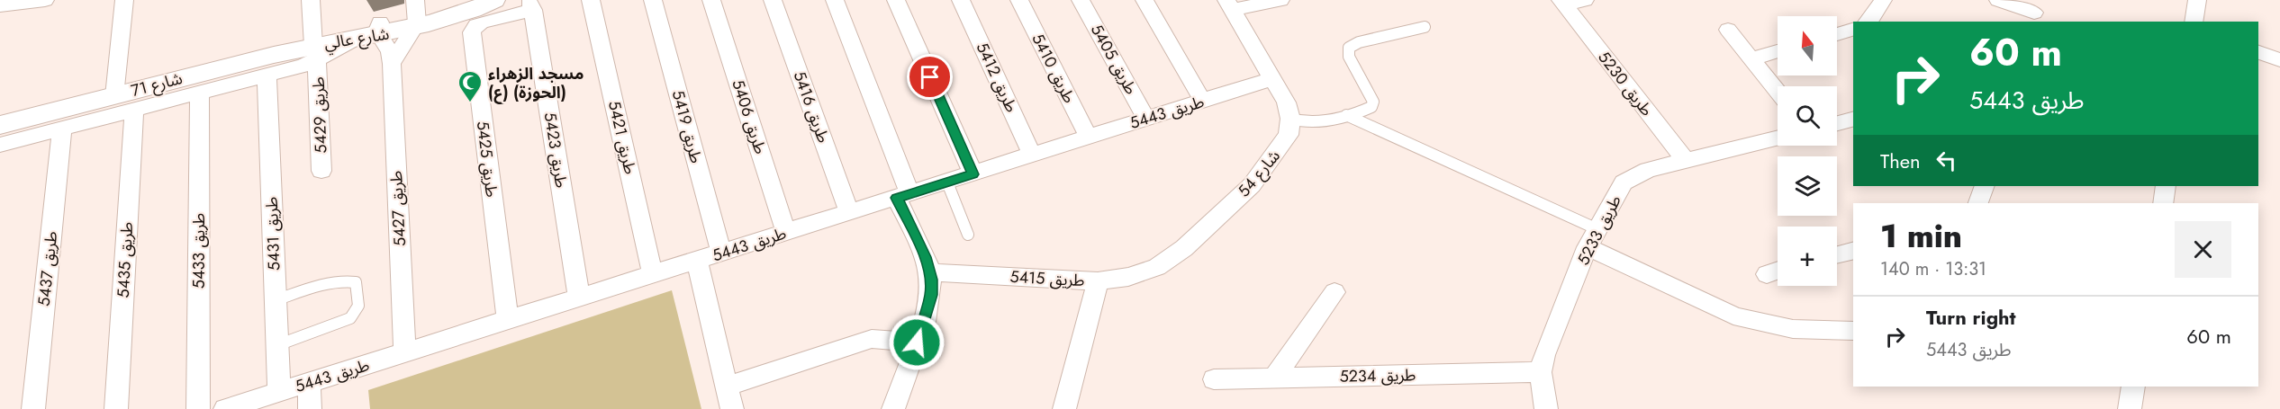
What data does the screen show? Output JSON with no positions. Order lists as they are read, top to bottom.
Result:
{
  "streets": {
    "street": [
      "شارع عالي",
      "طريق 5405",
      "طريق 5410",
      "طريق 5412",
      "طريق 5230",
      "شارع 71",
      "طريق 5416",
      "طريق 5443",
      "طريق 5429",
      "طريق 5406",
      "طريق 5419",
      "طريق 5421",
      "طريق 5423",
      "طريق 5425",
      "شارع 54",
      "طريق 5427",
      "طريق 5233",
      "طريق 5431",
      "طريق 5433",
      "طريق 5435",
      "طريق 5437",
      "طريق 5415",
      "طريق 5234"
    ]
  },
  "crossings": [
    ["شارع عالي", "شارع 71"],
    ["شارع عالي", "طريق 5429"],
    ["شارع عالي", "طريق 5427"],
    ["طريق 5405", "طريق 5443"],
    ["طريق 5410", "طريق 5443"],
    ["طريق 5412", "طريق 5443"],
    ["طريق 5230", "طريق 5233"],
    ["شارع 71", "طريق 5429"],
    ["شارع 71", "طريق 5431"],
    ["طريق 5416", "طريق 5443"],
    ["طريق 5443", "طريق 5406"],
    ["طريق 5443", "طريق 5419"],
    ["طريق 5443", "طريق 5421"],
    ["طريق 5443", "طريق 5423"],
    ["طريق 5443", "طريق 5425"],
    ["طريق 5443", "طريق 5427"],
    ["طريق 5443", "طريق 5431"],
    ["طريق 5423", "طريق 5425"],
    ["شارع 54", "طريق 5415"],
    ["طريق 5233", "طريق 5234"]
  ],
  "places": {
    "mosque": ["مسجد الزهراء (ع) (الحوزة)"]
  },
  "north": "top",
  "page": {
    "map_buttons": "+",
    "turn": ["60 m", "طريق 5443"],
    "then": "Then",
    "heading": ["1 min", "140 m · 13:31"],
    "list": [
      {
        "name": "Turn right",
        "note": "طريق 5443",
        "value": "60 m"
      }
    ]
  }
}
